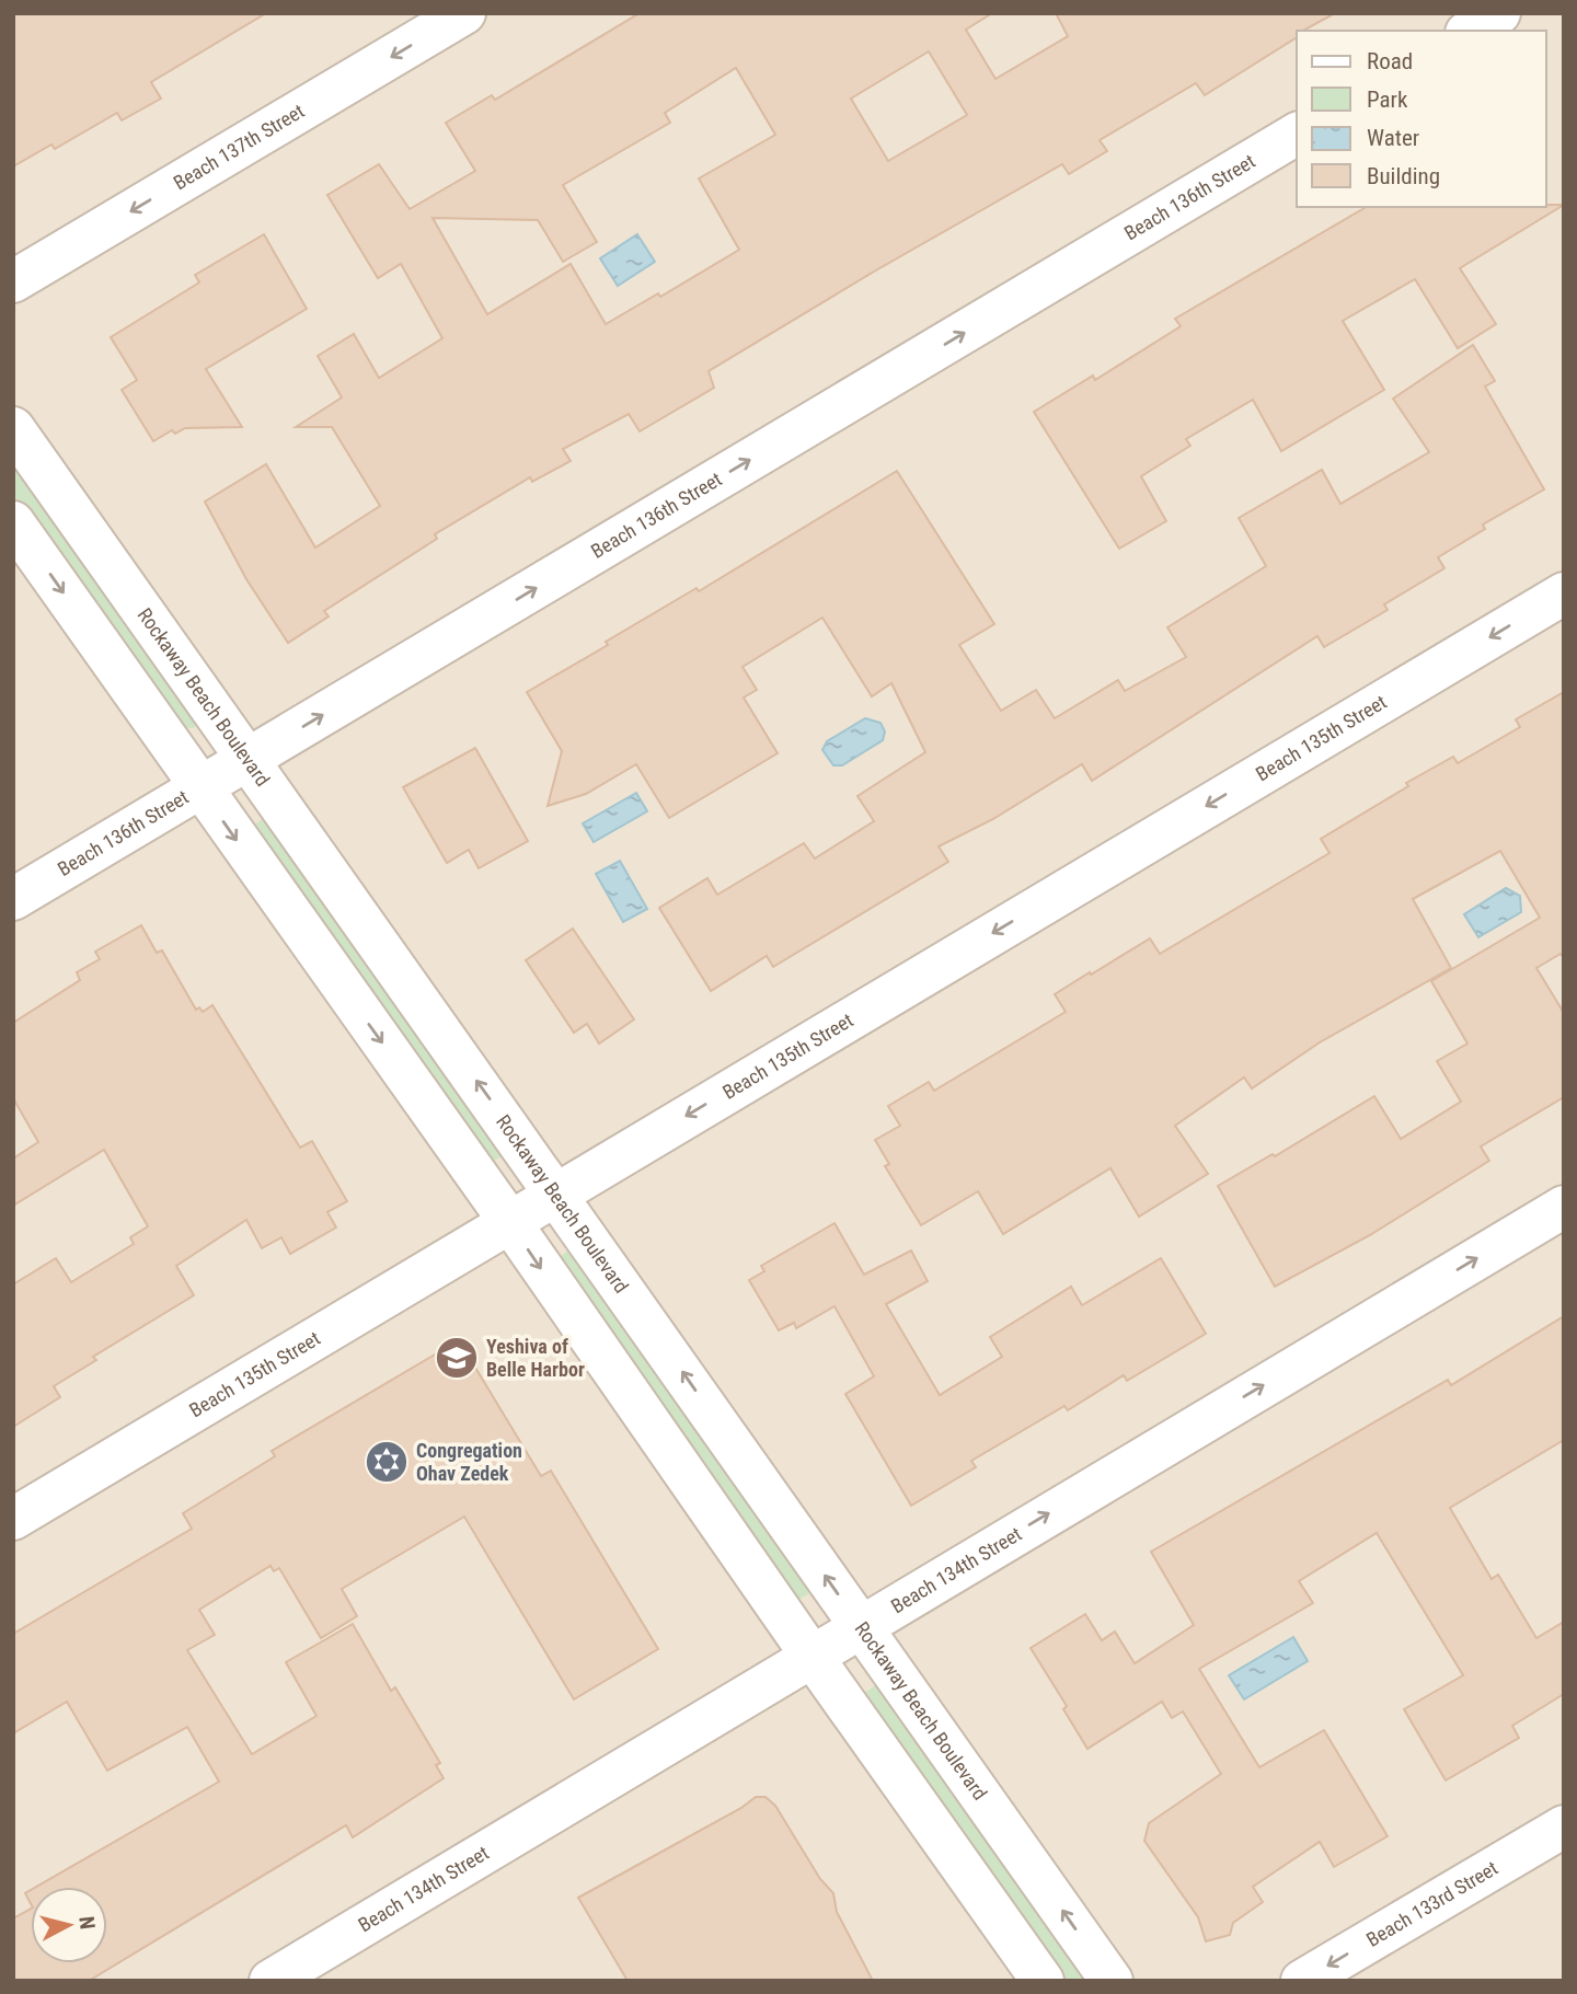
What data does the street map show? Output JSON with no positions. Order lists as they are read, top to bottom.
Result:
{
  "streets": {
    "street": [
      "Beach 137th Street",
      "Beach 136th Street",
      "Rockaway Beach Boulevard",
      "Beach 135th Street",
      "Beach 134th Street",
      "Beach 133rd Street"
    ]
  },
  "crossings": [
    ["Beach 136th Street", "Rockaway Beach Boulevard"],
    ["Rockaway Beach Boulevard", "Beach 135th Street"],
    ["Rockaway Beach Boulevard", "Beach 134th Street"]
  ],
  "one_way": [
    "Beach 137th Street",
    "Beach 136th Street",
    "Beach 135th Street",
    "Beach 134th Street",
    "Beach 133rd Street"
  ],
  "places": {
    "school or university": ["Yeshiva of Belle Harbor"],
    "synagogue": ["Congregation Ohav Zedek"]
  },
  "legend": [
    "Road",
    "Park",
    "Water",
    "Building"
  ],
  "north": "right"
}
